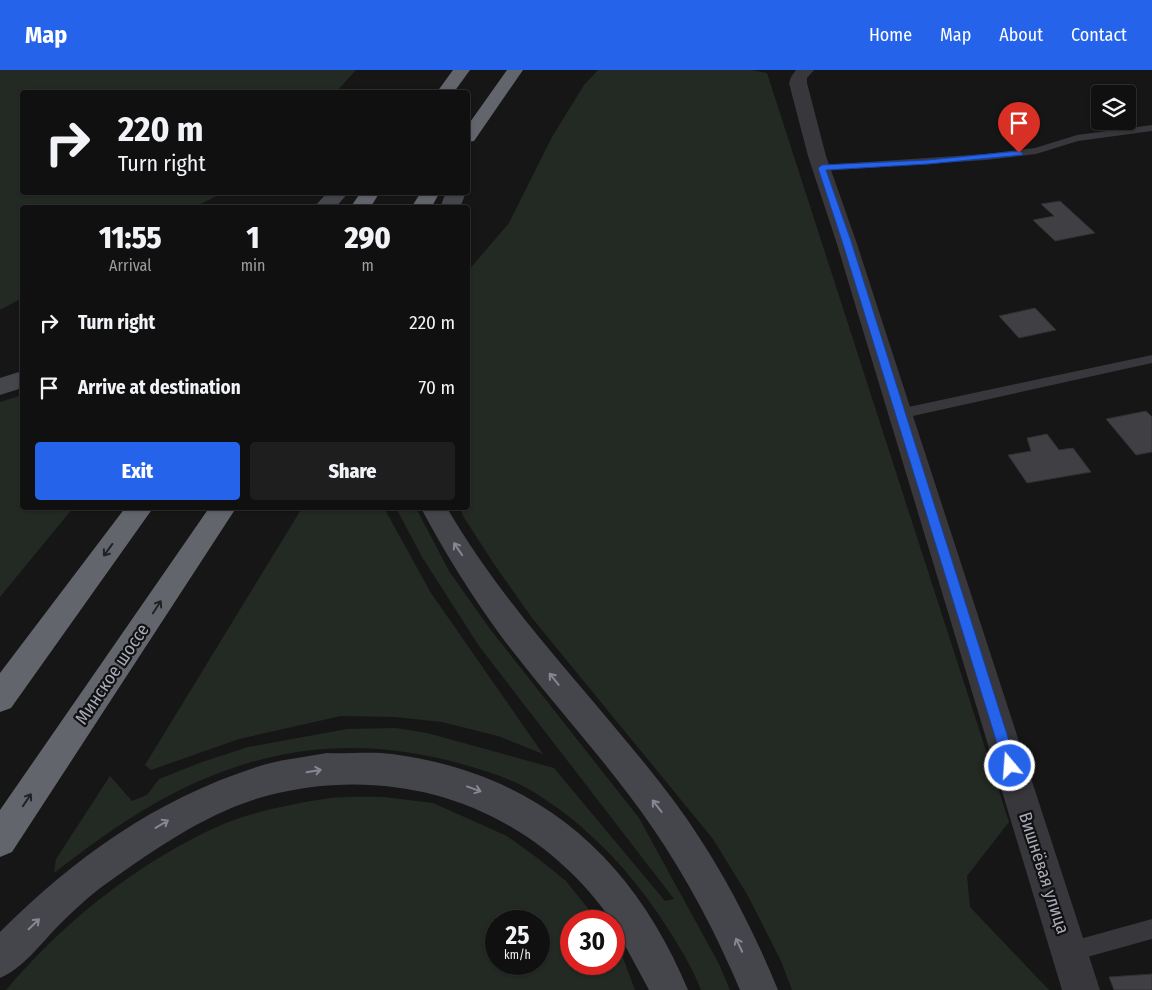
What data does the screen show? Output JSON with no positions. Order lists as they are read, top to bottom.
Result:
{
  "streets": {
    "highway": ["Минское шоссе"],
    "street": ["Вишнёвая улица"]
  },
  "page": {
    "header": "Map",
    "nav": [
      "Home",
      "Map",
      "About",
      "Contact"
    ],
    "turn": ["220 m", "Turn right"],
    "eta": [
      "11:55",
      "Arrival",
      "1",
      "min",
      "290",
      "m"
    ],
    "list": [
      {
        "name": "Turn right",
        "value": "220 m"
      },
      {
        "name": "Arrive at destination",
        "value": "70 m"
      }
    ],
    "buttons": ["Exit", "Share"],
    "speed": "25 km/h",
    "limit": "30"
  }
}
